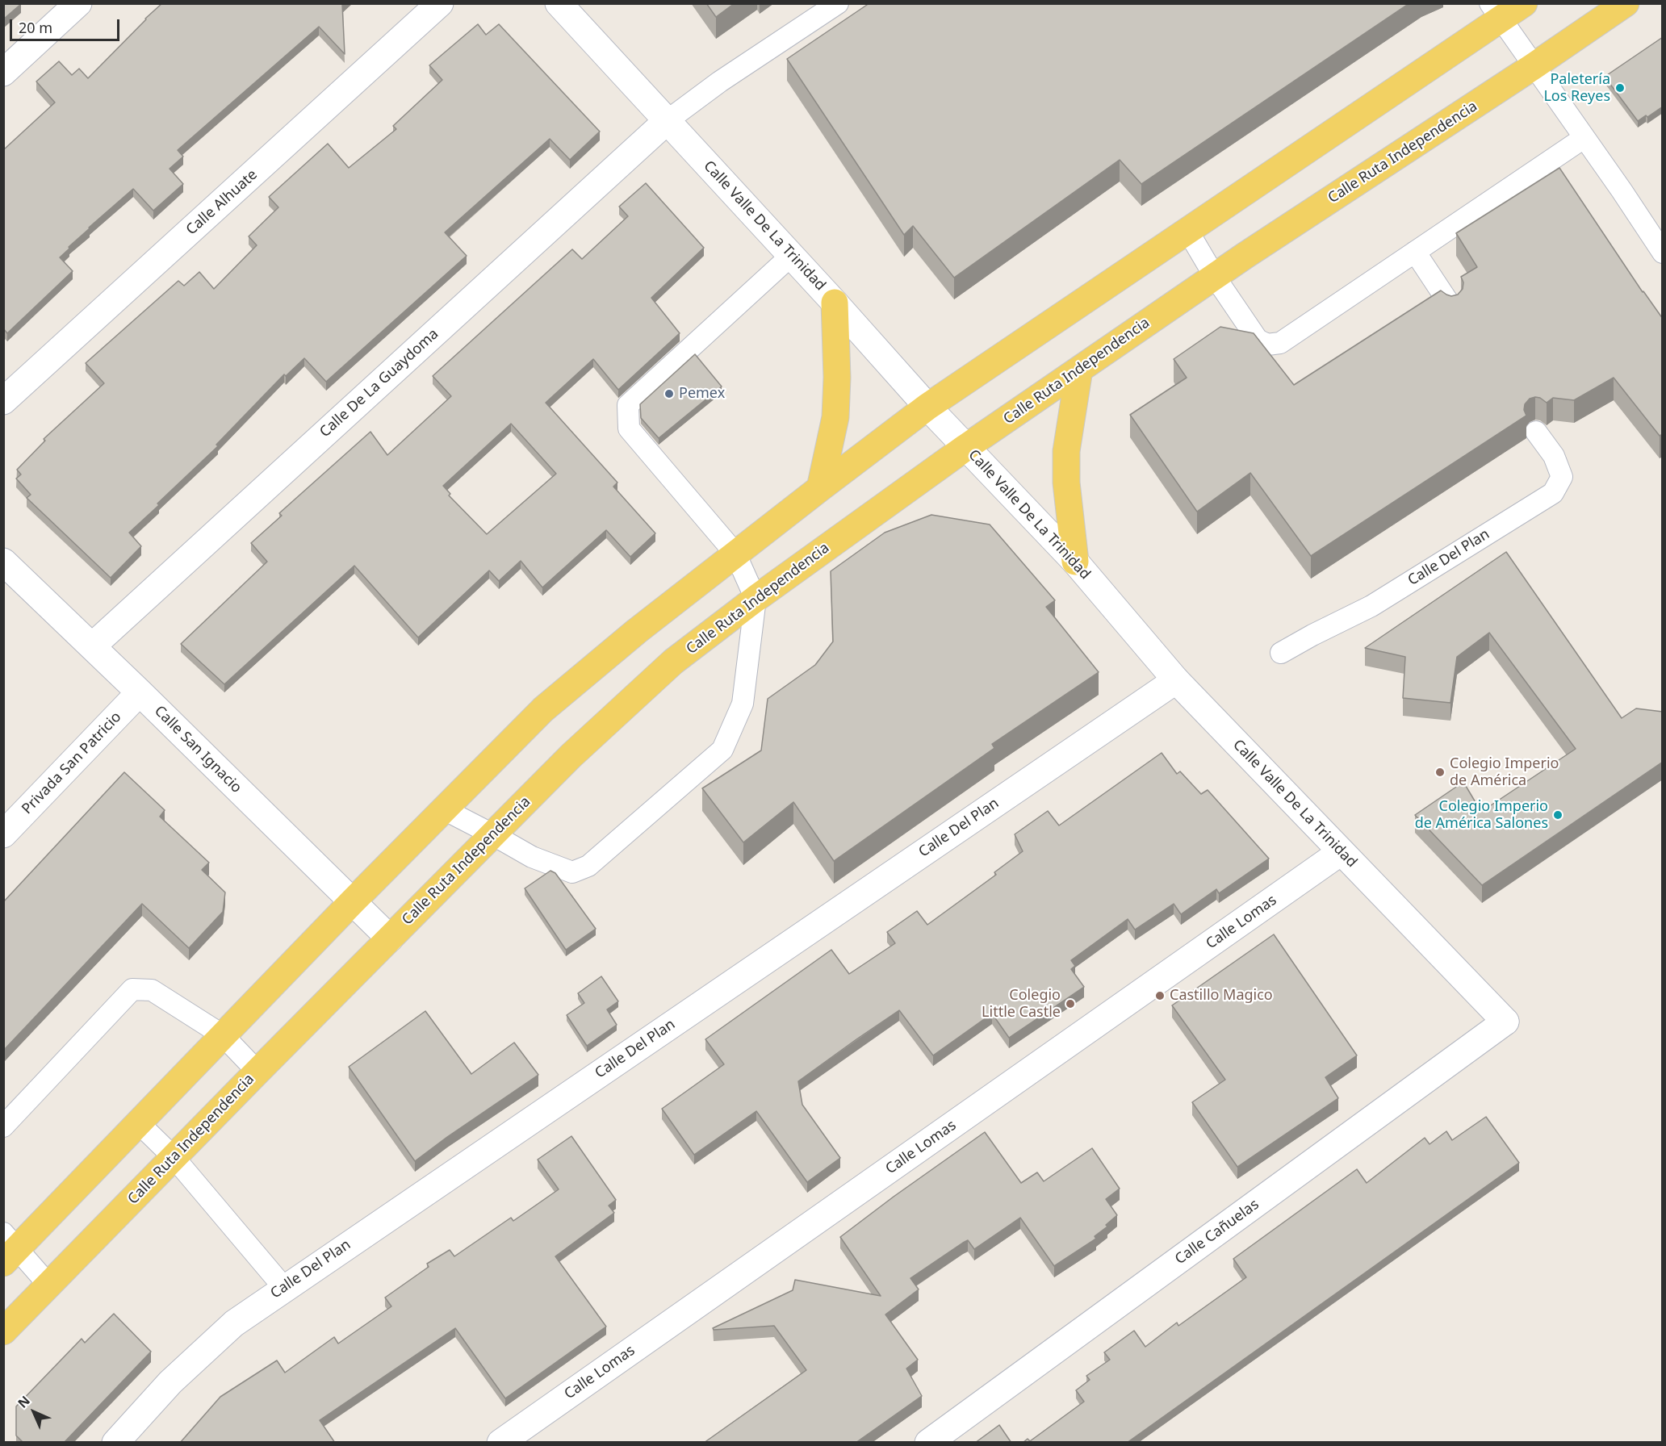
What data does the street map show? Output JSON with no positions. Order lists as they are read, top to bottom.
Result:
{
  "streets": {
    "main road": ["Calle Ruta Independencia"],
    "street": [
      "Calle Alhuate",
      "Calle Valle De La Trinidad",
      "Calle De La Guaydoma",
      "Calle Del Plan",
      "Calle San Ignacio",
      "Privada San Patricio",
      "Calle Lomas",
      "Calle Cañuelas"
    ]
  },
  "crossings": [
    ["Calle Ruta Independencia", "Calle Valle De La Trinidad"],
    ["Calle Ruta Independencia", "Calle San Ignacio"],
    ["Calle Valle De La Trinidad", "Calle De La Guaydoma"],
    ["Calle Valle De La Trinidad", "Calle Del Plan"],
    ["Calle Valle De La Trinidad", "Calle Lomas"],
    ["Calle Valle De La Trinidad", "Calle Cañuelas"],
    ["Calle De La Guaydoma", "Calle San Ignacio"],
    ["Calle San Ignacio", "Privada San Patricio"]
  ],
  "places": [
    "Paletería Los Reyes",
    "Pemex",
    "Colegio Imperio de América",
    "Colegio Imperio de América Salones",
    "Castillo Magico",
    "Colegio Little Castle"
  ],
  "scale_bar": "20 m",
  "north": "top left"
}
